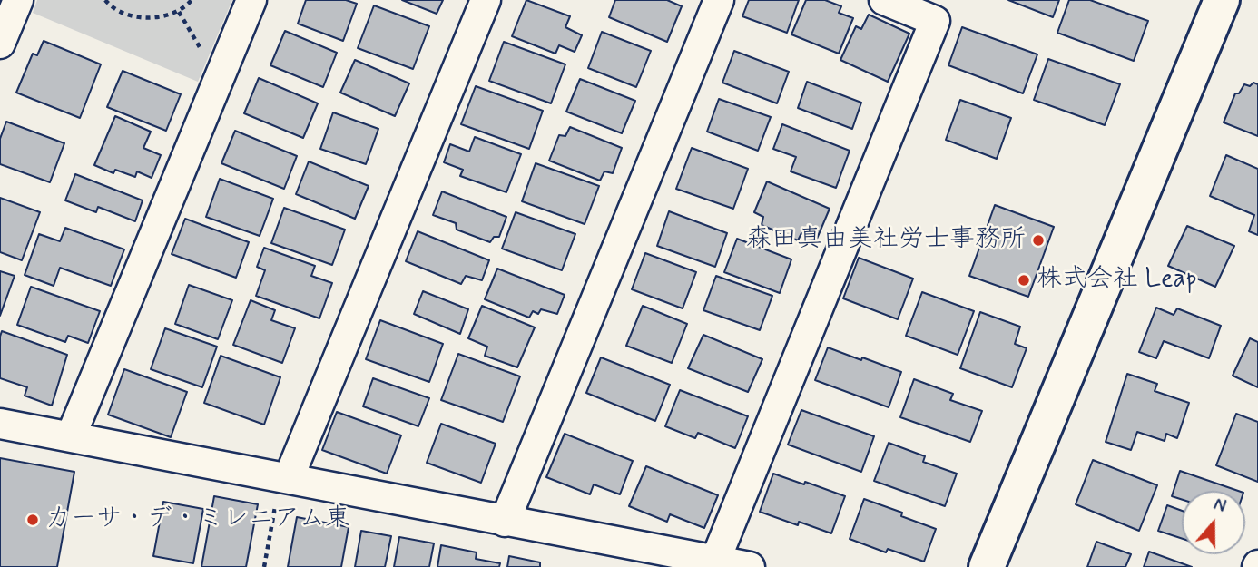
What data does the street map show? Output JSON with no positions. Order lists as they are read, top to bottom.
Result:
{
  "places": ["森田真由美社労士事務所", "株式会社 Leap", "カーサ・デ・ミレニアム東"],
  "north": "top"
}
